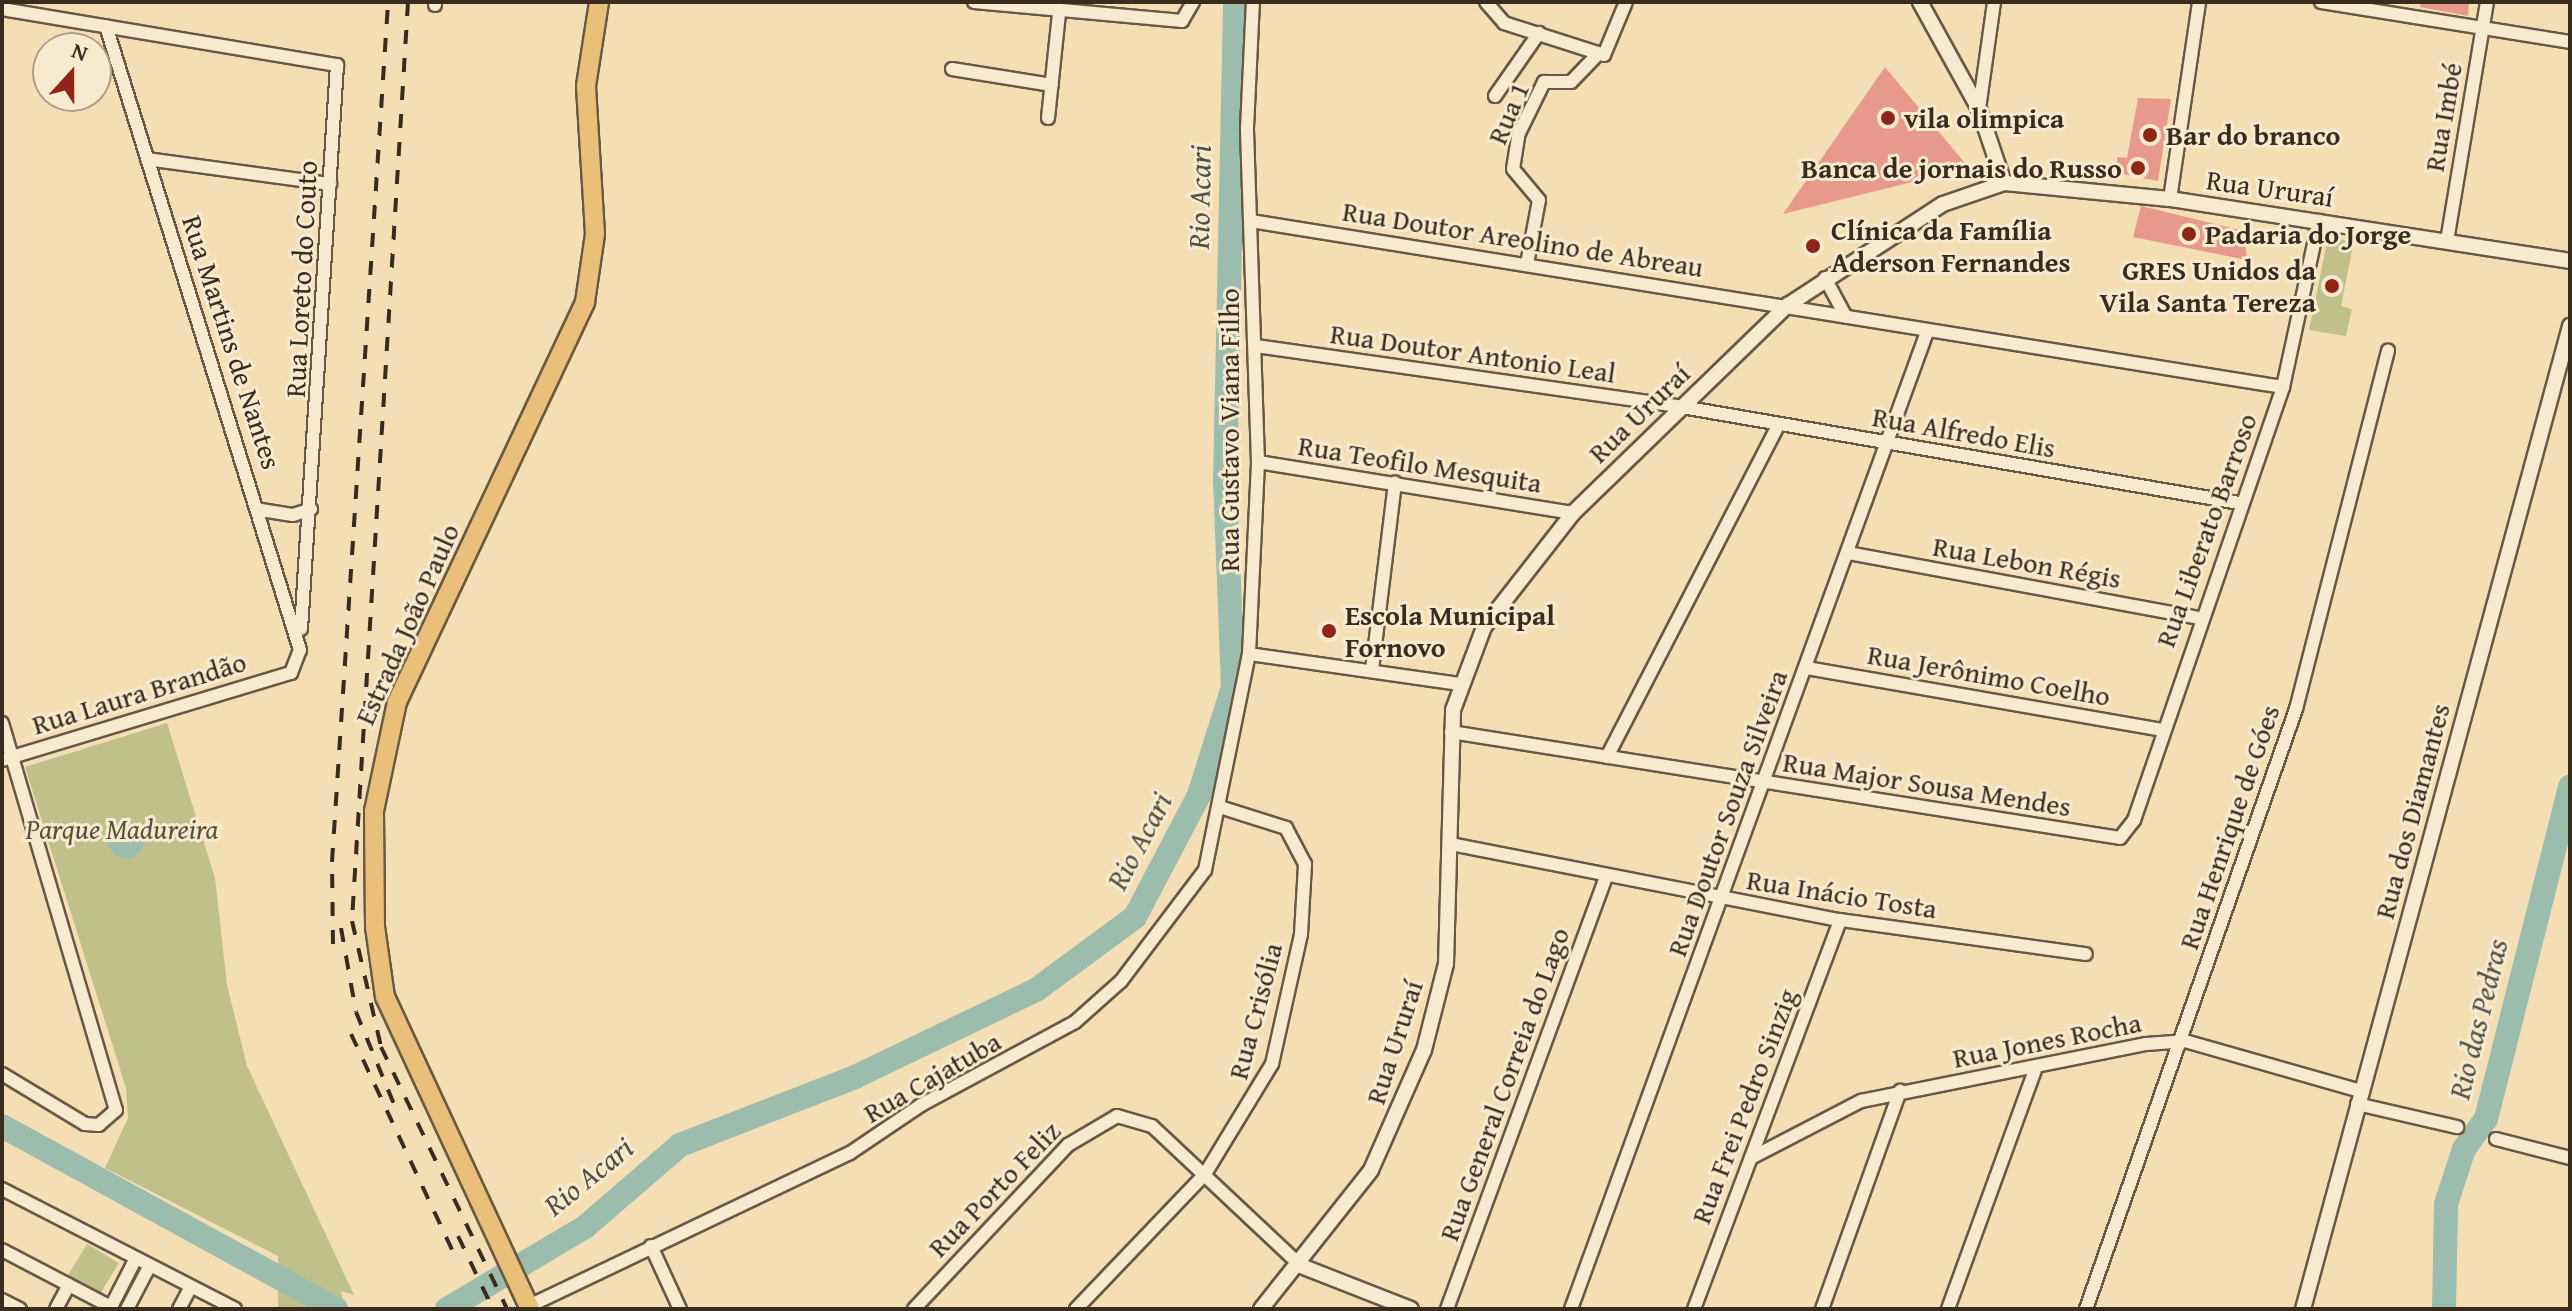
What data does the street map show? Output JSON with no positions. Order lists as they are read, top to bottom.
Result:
{
  "streets": {
    "main road": ["Estrada João Paulo"],
    "street": [
      "Rua 1",
      "Rua Imbé",
      "Rua Ururaí",
      "Rua Doutor Areolino de Abreau",
      "Rua Loreto do Couto",
      "Rua Martins de Nantes",
      "Rua Doutor Antonio Leal",
      "Rua Gustavo Viana Filho",
      "Rua Alfredo Elis",
      "Rua Teofilo Mesquita",
      "Rua Liberato Barroso",
      "Rua Lebon Régis",
      "Rua Jerônimo Coelho",
      "Rua Laura Brandão",
      "Rua Major Sousa Mendes",
      "Rua dos Diamantes",
      "Rua Doutor Souza Silveira",
      "Rua Henrique de Góes",
      "Rua Inácio Tosta",
      "Rua Crisólia",
      "Rua Jones Rocha",
      "Rua Cajatuba",
      "Rua General Correia do Lago",
      "Rua Frei Pedro Sinzig",
      "Rua Porto Feliz"
    ]
  },
  "crossings": [
    ["Rua 1", "Rua Doutor Areolino de Abreau"],
    ["Rua Imbé", "Rua Ururaí"],
    ["Rua Ururaí", "Rua Doutor Areolino de Abreau"],
    ["Rua Ururaí", "Rua Doutor Antonio Leal"],
    ["Rua Ururaí", "Rua Alfredo Elis"],
    ["Rua Ururaí", "Rua Teofilo Mesquita"],
    ["Rua Ururaí", "Rua Liberato Barroso"],
    ["Rua Ururaí", "Rua Major Sousa Mendes"],
    ["Rua Ururaí", "Rua Inácio Tosta"],
    ["Rua Ururaí", "Rua Porto Feliz"],
    ["Rua Doutor Areolino de Abreau", "Rua Gustavo Viana Filho"],
    ["Rua Doutor Areolino de Abreau", "Rua Liberato Barroso"],
    ["Rua Doutor Areolino de Abreau", "Rua Doutor Souza Silveira"],
    ["Rua Loreto do Couto", "Rua Martins de Nantes"],
    ["Rua Loreto do Couto", "Rua Laura Brandão"],
    ["Rua Martins de Nantes", "Rua Laura Brandão"],
    ["Rua Doutor Antonio Leal", "Rua Gustavo Viana Filho"],
    ["Rua Doutor Antonio Leal", "Rua Alfredo Elis"],
    ["Rua Gustavo Viana Filho", "Rua Teofilo Mesquita"],
    ["Rua Gustavo Viana Filho", "Rua Cajatuba"],
    ["Rua Alfredo Elis", "Rua Liberato Barroso"],
    ["Rua Alfredo Elis", "Rua Doutor Souza Silveira"],
    ["Rua Liberato Barroso", "Rua Lebon Régis"],
    ["Rua Liberato Barroso", "Rua Jerônimo Coelho"],
    ["Rua Liberato Barroso", "Rua Major Sousa Mendes"],
    ["Rua Lebon Régis", "Rua Doutor Souza Silveira"],
    ["Estrada João Paulo", "Rua Cajatuba"],
    ["Rua Jerônimo Coelho", "Rua Doutor Souza Silveira"],
    ["Rua Major Sousa Mendes", "Rua Doutor Souza Silveira"],
    ["Rua dos Diamantes", "Rua Jones Rocha"],
    ["Rua Doutor Souza Silveira", "Rua Inácio Tosta"],
    ["Rua Henrique de Góes", "Rua Jones Rocha"],
    ["Rua Inácio Tosta", "Rua General Correia do Lago"],
    ["Rua Inácio Tosta", "Rua Frei Pedro Sinzig"],
    ["Rua Crisólia", "Rua Cajatuba"],
    ["Rua Crisólia", "Rua Porto Feliz"],
    ["Rua Jones Rocha", "Rua Frei Pedro Sinzig"]
  ],
  "water": ["Rio Acari", "Rio das Pedras"],
  "parks": ["Parque Madureira"],
  "places": [
    "vila olimpica",
    "Bar do branco",
    "Banca de jornais do Russo",
    "Padaria do Jorge",
    "Clínica da Família Aderson Fernandes",
    "GRES Unidos da Vila Santa Tereza",
    "Escola Municipal Fornovo"
  ],
  "north": "top"
}
